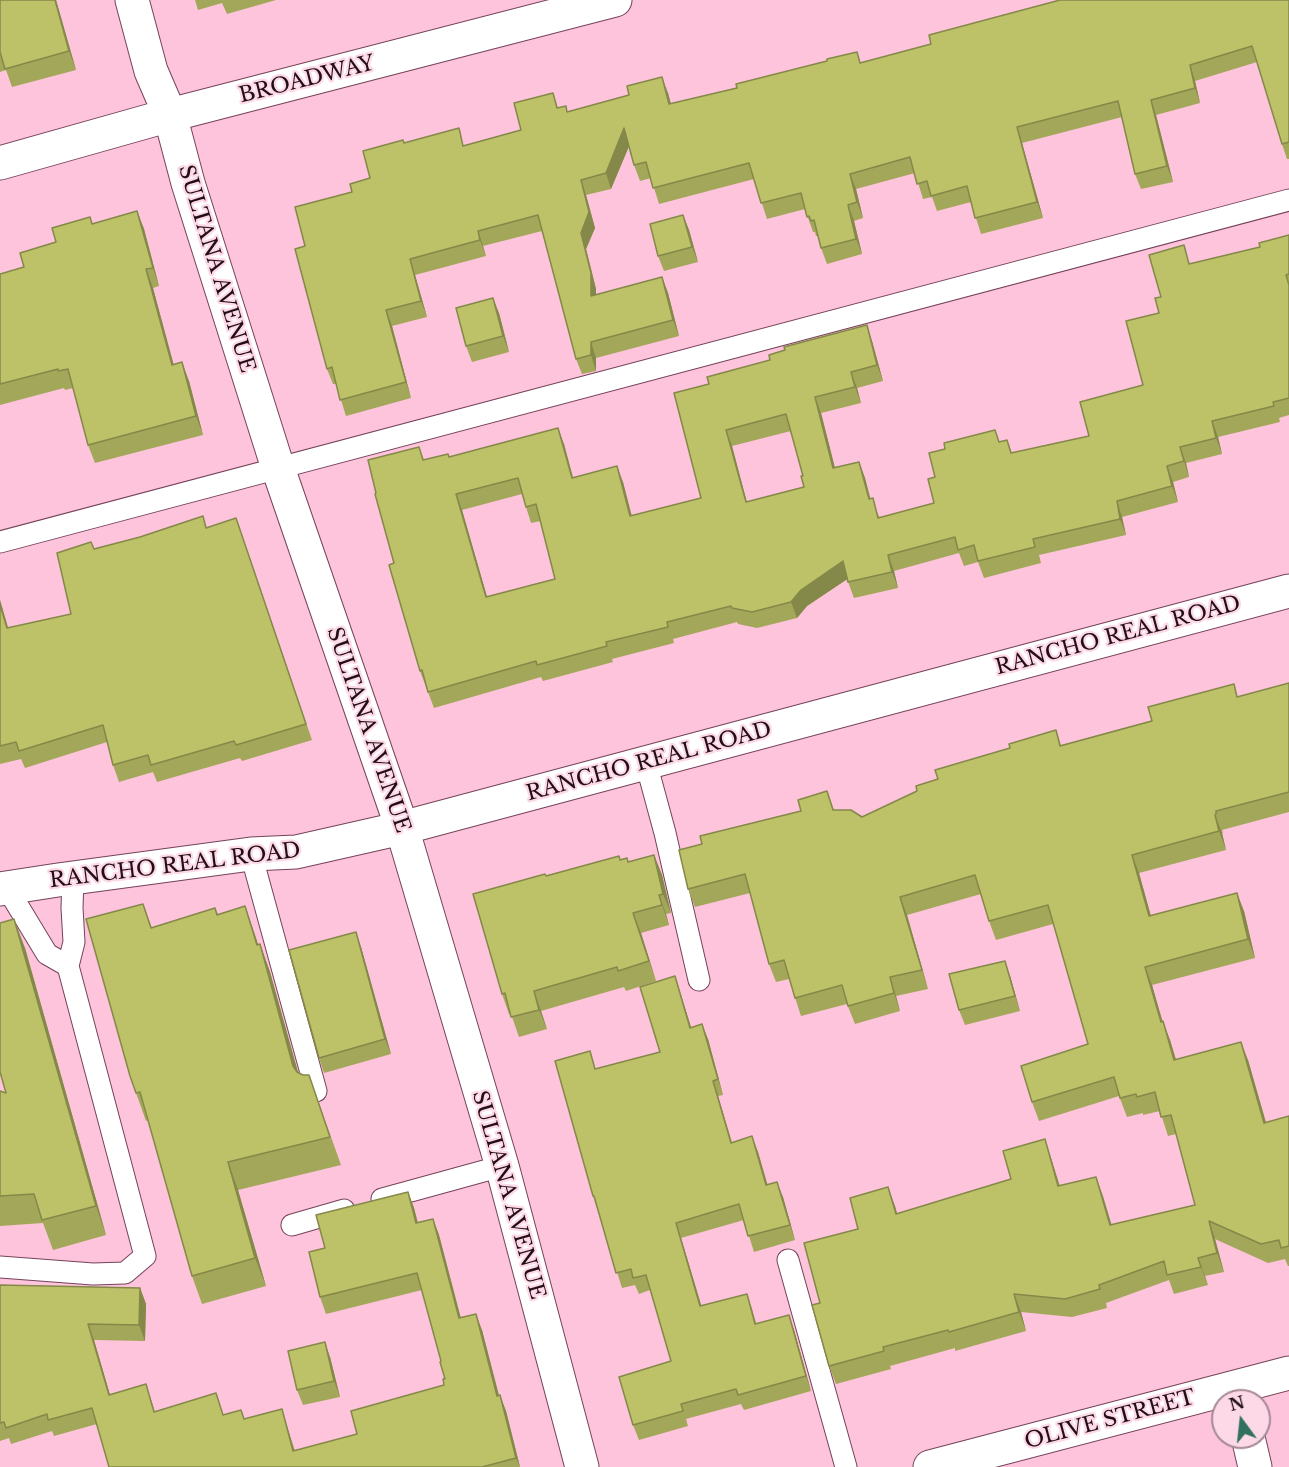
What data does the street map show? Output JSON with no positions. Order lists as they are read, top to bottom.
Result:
{
  "streets": {
    "street": [
      "BROADWAY",
      "SULTANA AVENUE",
      "RANCHO REAL ROAD",
      "OLIVE STREET"
    ]
  },
  "crossings": [
    ["BROADWAY", "SULTANA AVENUE"],
    ["SULTANA AVENUE", "RANCHO REAL ROAD"]
  ],
  "north": "top"
}
